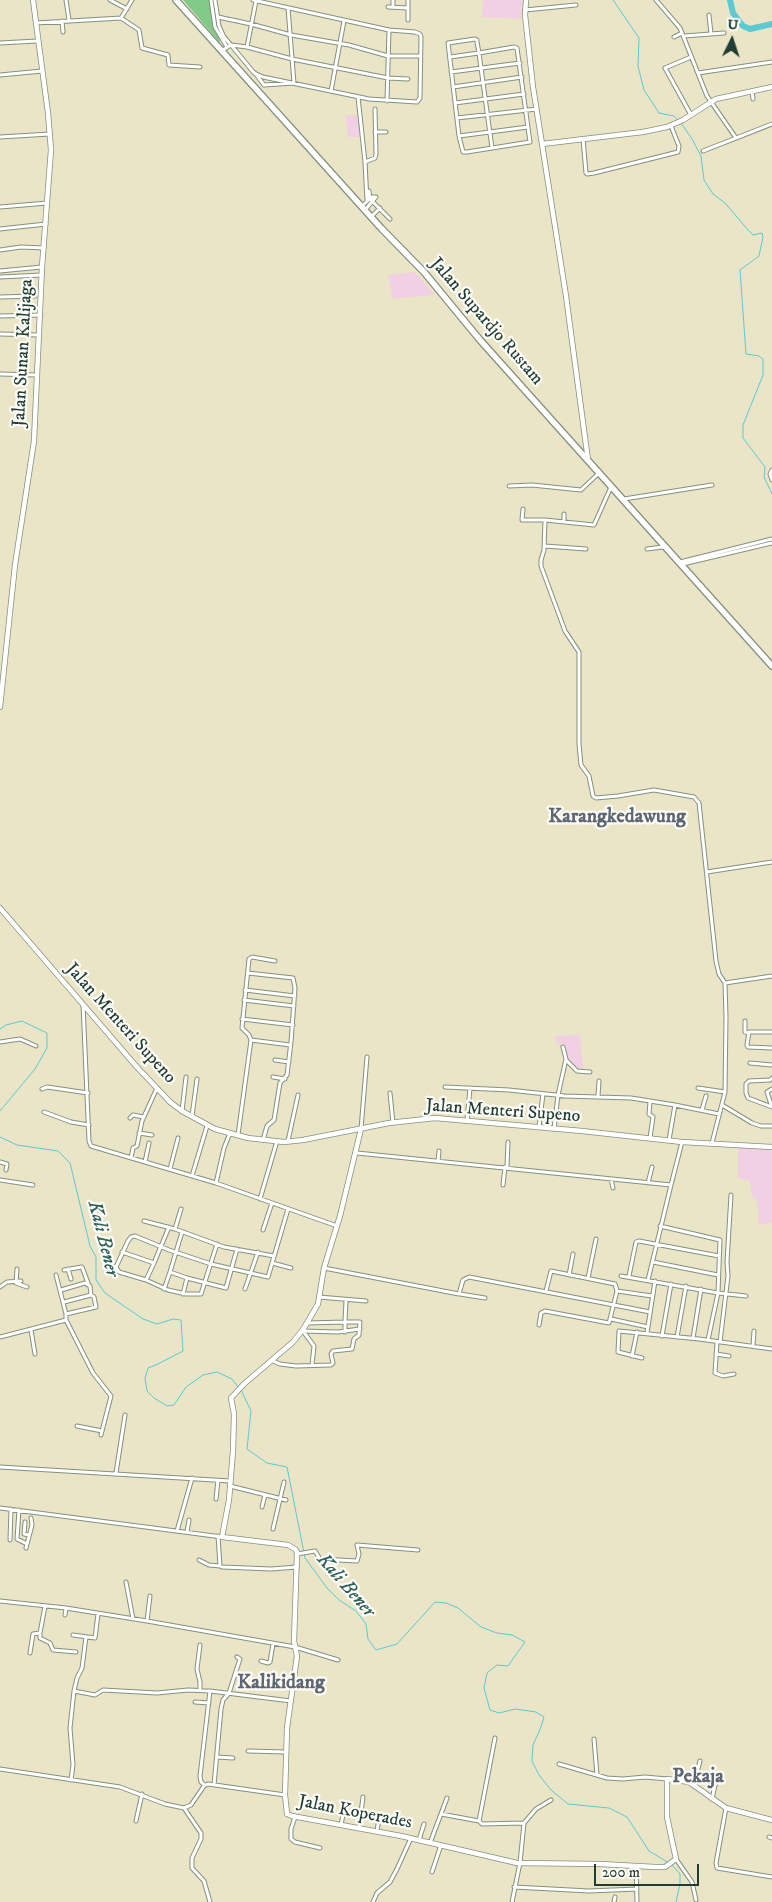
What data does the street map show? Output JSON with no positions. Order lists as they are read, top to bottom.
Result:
{
  "streets": {
    "highway": ["Jalan Supardjo Rustam"],
    "street": ["Jalan Sunan Kalijaga", "Jalan Menteri Supeno", "Jalan Koperades"]
  },
  "districts": ["Karangkedawung", "Kalikidang", "Pekaja"],
  "water": ["Kali Bener"],
  "scale_bar": "200 m",
  "north": "top"
}
